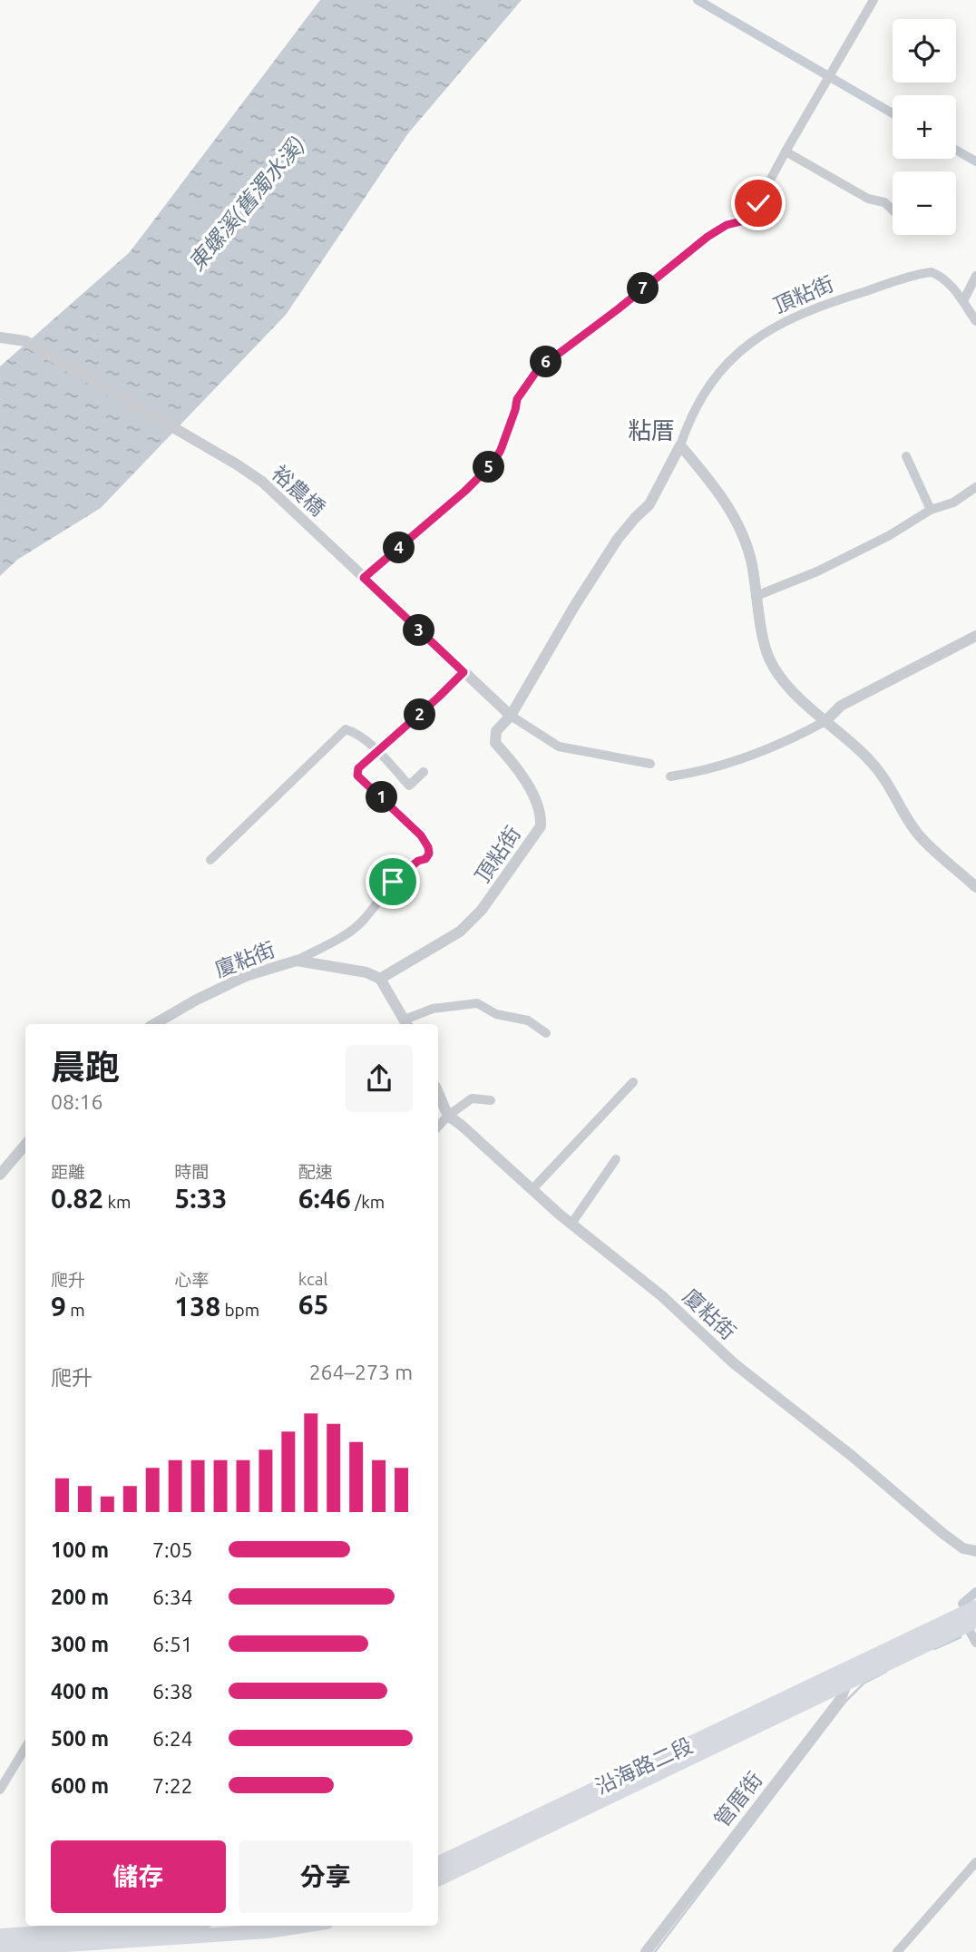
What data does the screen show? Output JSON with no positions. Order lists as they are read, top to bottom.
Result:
{
  "streets": {
    "main road": ["沿海路二段"],
    "street": [
      "頂粘街",
      "裕農橋",
      "廈粘街",
      "管厝街"
    ]
  },
  "crossings": [
    ["頂粘街", "裕農橋"],
    ["頂粘街", "廈粘街"],
    ["沿海路二段", "管厝街"]
  ],
  "districts": ["粘厝"],
  "water": ["東螺溪(舊濁水溪)"],
  "page": {
    "map_buttons": ["+", "−"],
    "pins": [
      "7",
      "6",
      "5",
      "4",
      "3",
      "2",
      "1"
    ],
    "heading": ["晨跑", "08:16"],
    "stats": [
      ["距離", "0.82 km"],
      ["時間", "5:33"],
      ["配速", "6:46 /km"],
      ["爬升", "9 m"],
      ["心率", "138 bpm"],
      ["kcal", "65"]
    ],
    "chart": ["爬升", "264–273 m"],
    "list": [
      {
        "name": "100 m",
        "note": "7:05"
      },
      {
        "name": "200 m",
        "note": "6:34"
      },
      {
        "name": "300 m",
        "note": "6:51"
      },
      {
        "name": "400 m",
        "note": "6:38"
      },
      {
        "name": "500 m",
        "note": "6:24"
      },
      {
        "name": "600 m",
        "note": "7:22"
      }
    ],
    "buttons": ["儲存", "分享"]
  }
}
